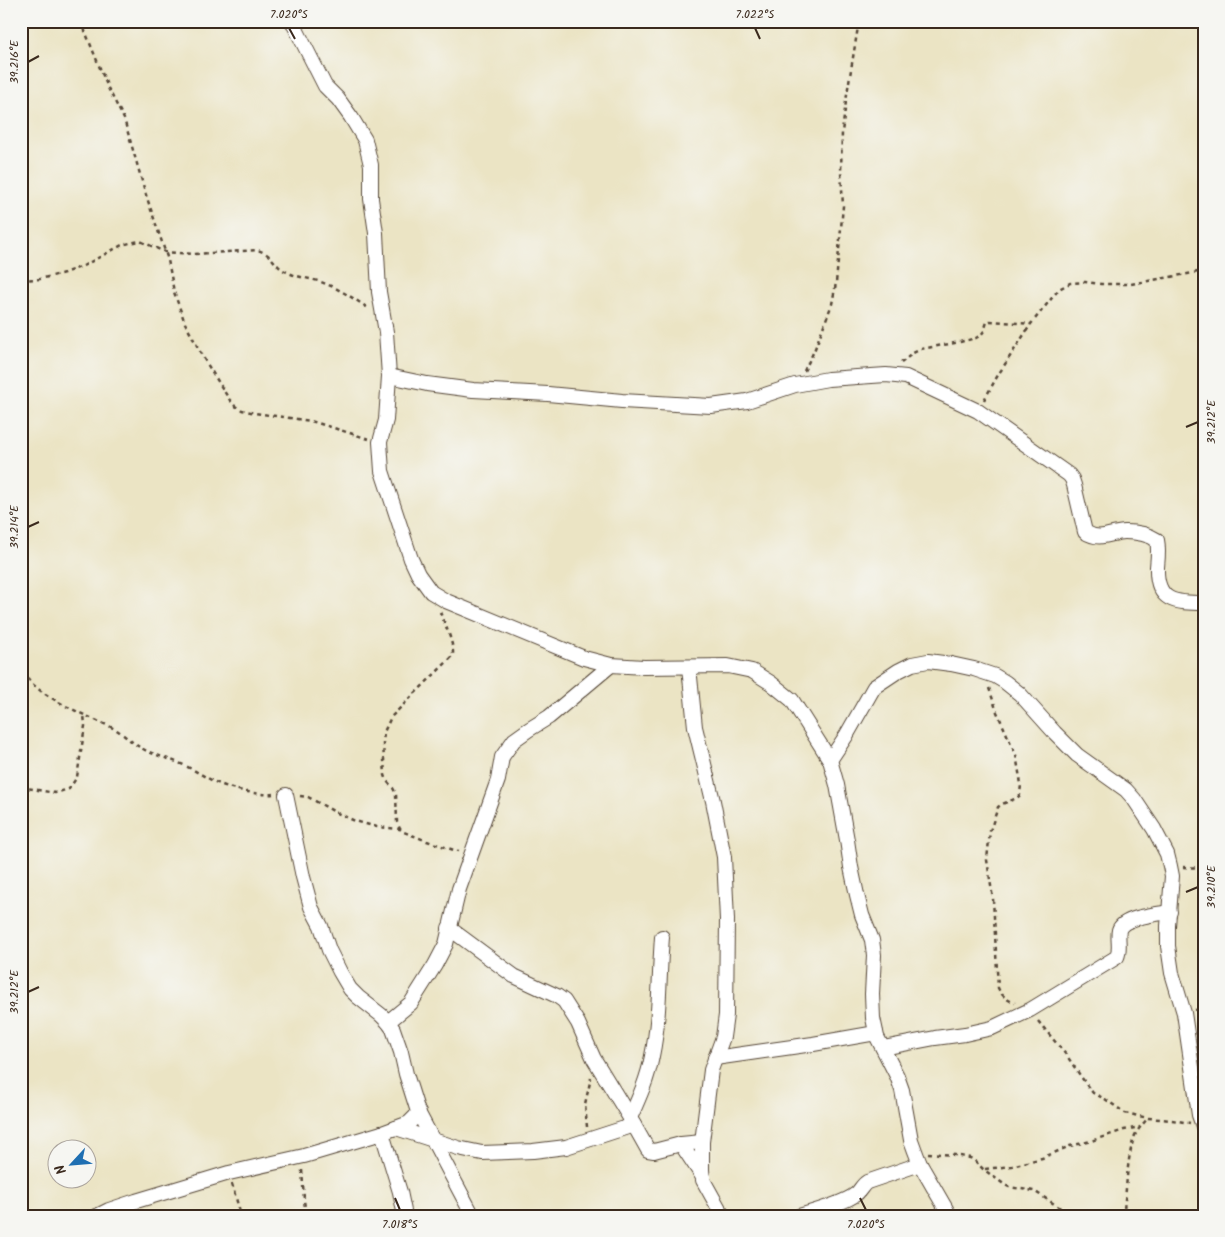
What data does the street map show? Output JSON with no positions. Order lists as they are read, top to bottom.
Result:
{
  "north": "bottom left",
  "coordinates": [
    "7.020°S",
    "7.022°S",
    "39.216°E",
    "39.212°E",
    "39.214°E",
    "39.210°E",
    "7.018°S"
  ]
}
